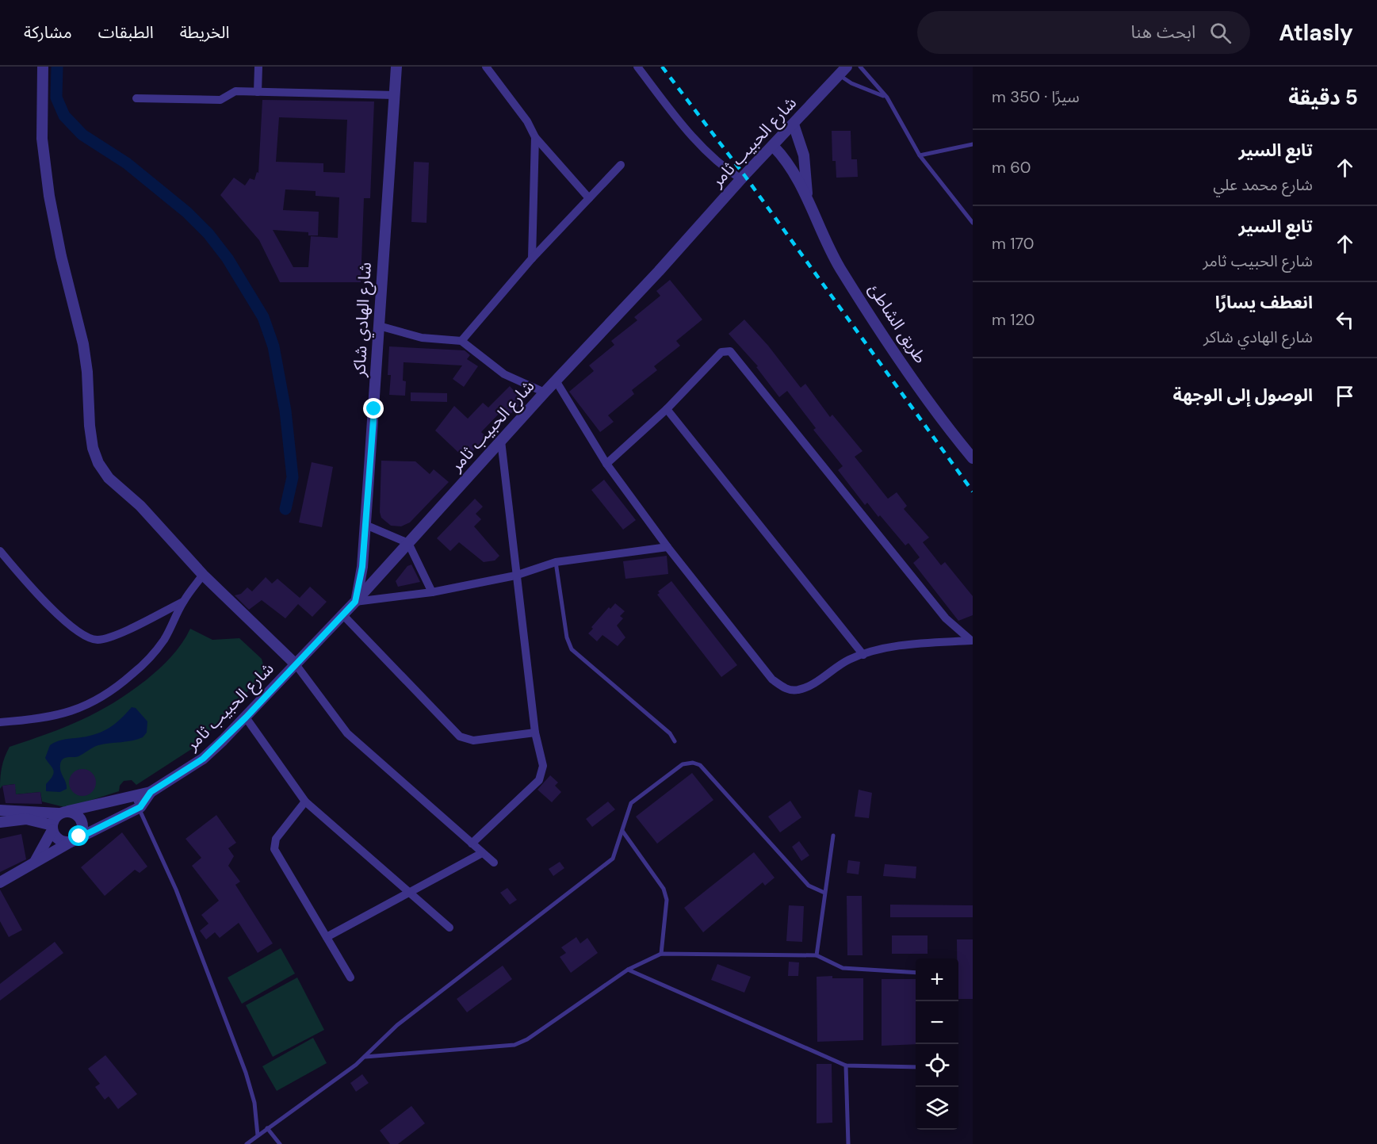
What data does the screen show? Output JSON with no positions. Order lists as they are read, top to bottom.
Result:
{
  "streets": {
    "street": ["شارع الحبيب ثامر", "شارع الهادي شاكر", "طريق الشاطئ"]
  },
  "crossings": [
    ["شارع الحبيب ثامر", "شارع الهادي شاكر"],
    ["شارع الحبيب ثامر", "طريق الشاطئ"]
  ],
  "page": {
    "header": "Atlasly",
    "search": "ابحث هنا",
    "nav": ["الخريطة", "الطبقات", "مشاركة"],
    "heading": ["5 دقيقة", "سيرًا · 350 m"],
    "list": [
      ["تابع السير", "شارع محمد علي", "60 m"],
      ["تابع السير", "شارع الحبيب ثامر", "170 m"],
      ["انعطف يسارًا", "شارع الهادي شاكر", "120 m"],
      "الوصول إلى الوجهة"
    ],
    "map_buttons": ["+", "−"]
  }
}
